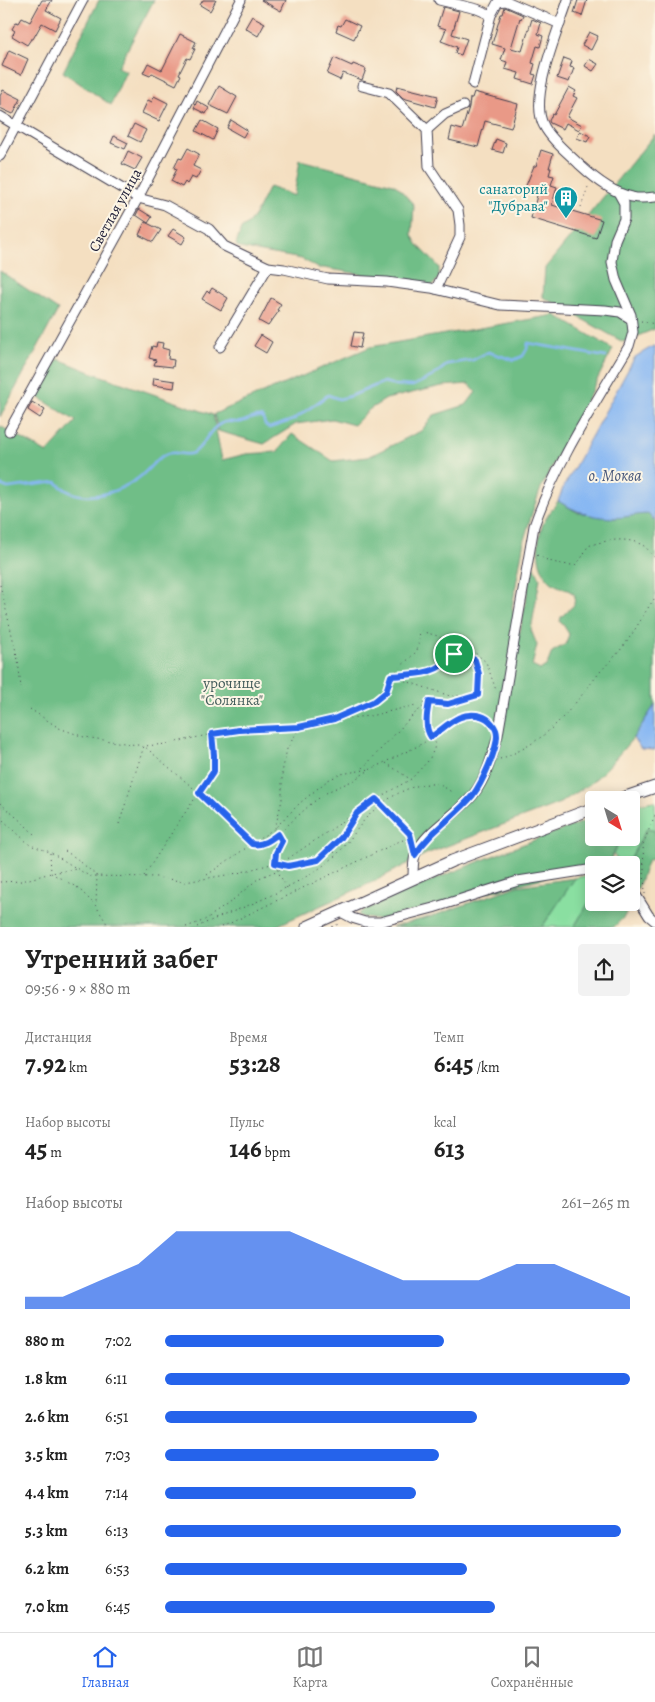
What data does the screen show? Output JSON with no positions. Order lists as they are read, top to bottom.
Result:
{
  "streets": {
    "street": ["Светлая улица"]
  },
  "water": ["о. Моква"],
  "parks": ["урочище \"Солянка\""],
  "places": {
    "building": ["санаторий \"Дубрава\""]
  },
  "north": "bottom right",
  "page": {
    "heading": ["Утренний забег", "09:56 · 9 × 880 m"],
    "stats": [
      ["Дистанция", "7.92 km"],
      ["Время", "53:28"],
      ["Темп", "6:45 /km"],
      ["Набор высоты", "45 m"],
      ["Пульс", "146 bpm"],
      ["kcal", "613"]
    ],
    "chart": ["Набор высоты", "261–265 m"],
    "list": [
      {
        "name": "880 m",
        "note": "7:02"
      },
      {
        "name": "1.8 km",
        "note": "6:11"
      },
      {
        "name": "2.6 km",
        "note": "6:51"
      },
      {
        "name": "3.5 km",
        "note": "7:03"
      },
      {
        "name": "4.4 km",
        "note": "7:14"
      },
      {
        "name": "5.3 km",
        "note": "6:13"
      },
      {
        "name": "6.2 km",
        "note": "6:53"
      },
      {
        "name": "7.0 km",
        "note": "6:45"
      }
    ],
    "tabs": ["Главная", "Карта", "Сохранённые"]
  }
}
